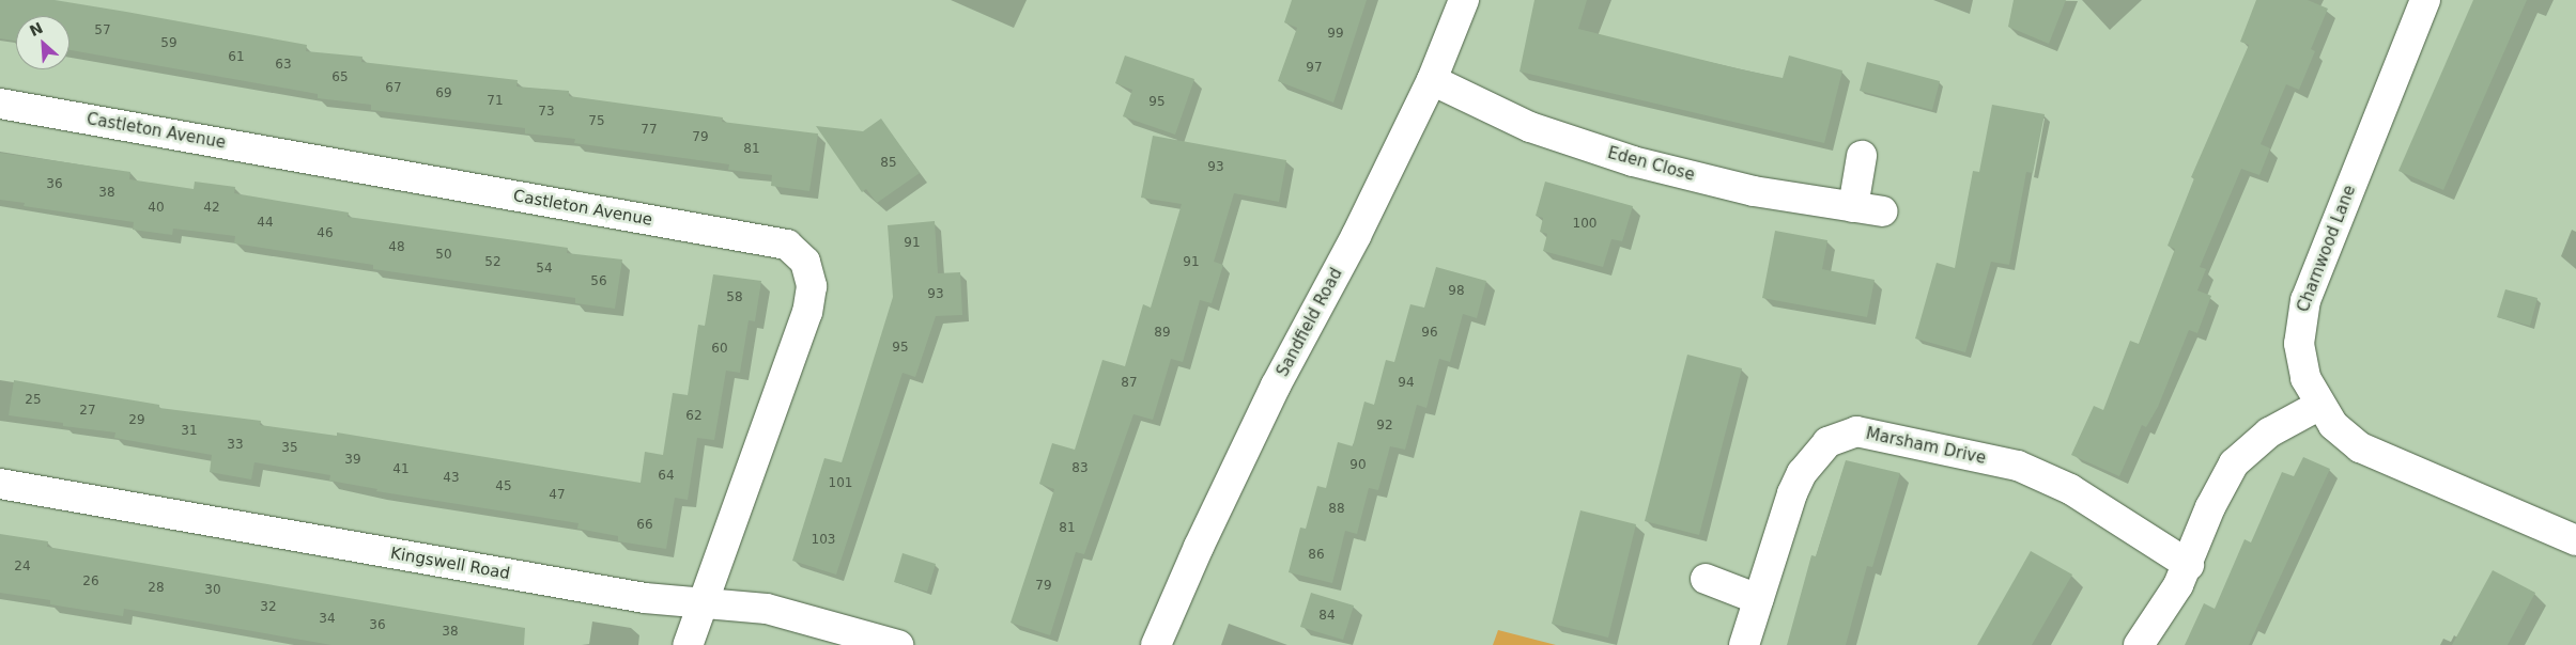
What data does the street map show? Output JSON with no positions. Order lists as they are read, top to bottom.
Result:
{
  "streets": {
    "street": [
      "Castleton Avenue",
      "Eden Close",
      "Charnwood Lane",
      "Sandfield Road",
      "Marsham Drive",
      "Kingswell Road"
    ]
  },
  "crossings": [
    ["Castleton Avenue", "Kingswell Road"],
    ["Eden Close", "Sandfield Road"]
  ],
  "house_numbers": [
    "57",
    "99",
    "59",
    "61",
    "63",
    "97",
    "65",
    "67",
    "69",
    "71",
    "95",
    "73",
    "75",
    "77",
    "79",
    "81",
    "85",
    "93",
    "36",
    "38",
    "40",
    "42",
    "44",
    "100",
    "46",
    "91",
    "48",
    "50",
    "52",
    "91",
    "54",
    "56",
    "98",
    "93",
    "58",
    "89",
    "96",
    "95",
    "60",
    "87",
    "94",
    "25",
    "27",
    "62",
    "29",
    "92",
    "31",
    "33",
    "35",
    "39",
    "90",
    "83",
    "41",
    "64",
    "43",
    "101",
    "45",
    "47",
    "88",
    "66",
    "81",
    "103",
    "86",
    "24",
    "26",
    "79",
    "28",
    "30",
    "32",
    "84",
    "34",
    "36",
    "38"
  ],
  "north": "top left"
}
